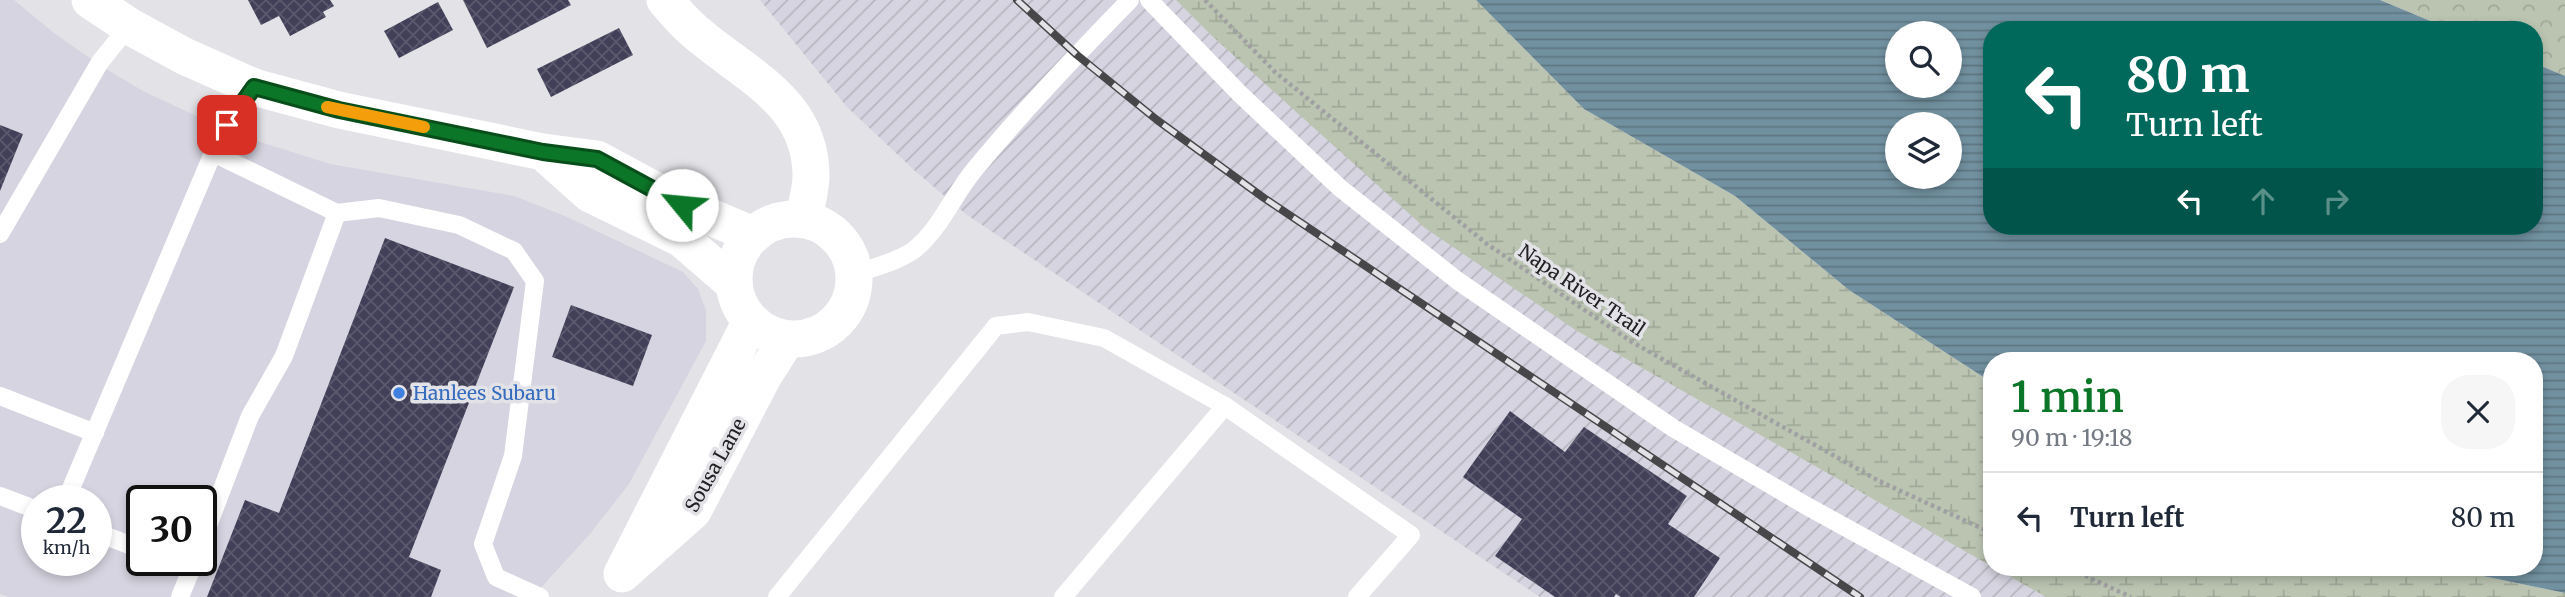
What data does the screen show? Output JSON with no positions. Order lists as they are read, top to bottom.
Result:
{
  "streets": {
    "street": ["Sousa Lane"],
    "path": ["Napa River Trail"]
  },
  "places": ["Hanlees Subaru"],
  "page": {
    "turn": ["80 m", "Turn left"],
    "heading": ["1 min", "90 m · 19:18"],
    "list": [
      {
        "name": "Turn left",
        "value": "80 m"
      }
    ],
    "speed": "22 km/h",
    "limit": "30"
  }
}
